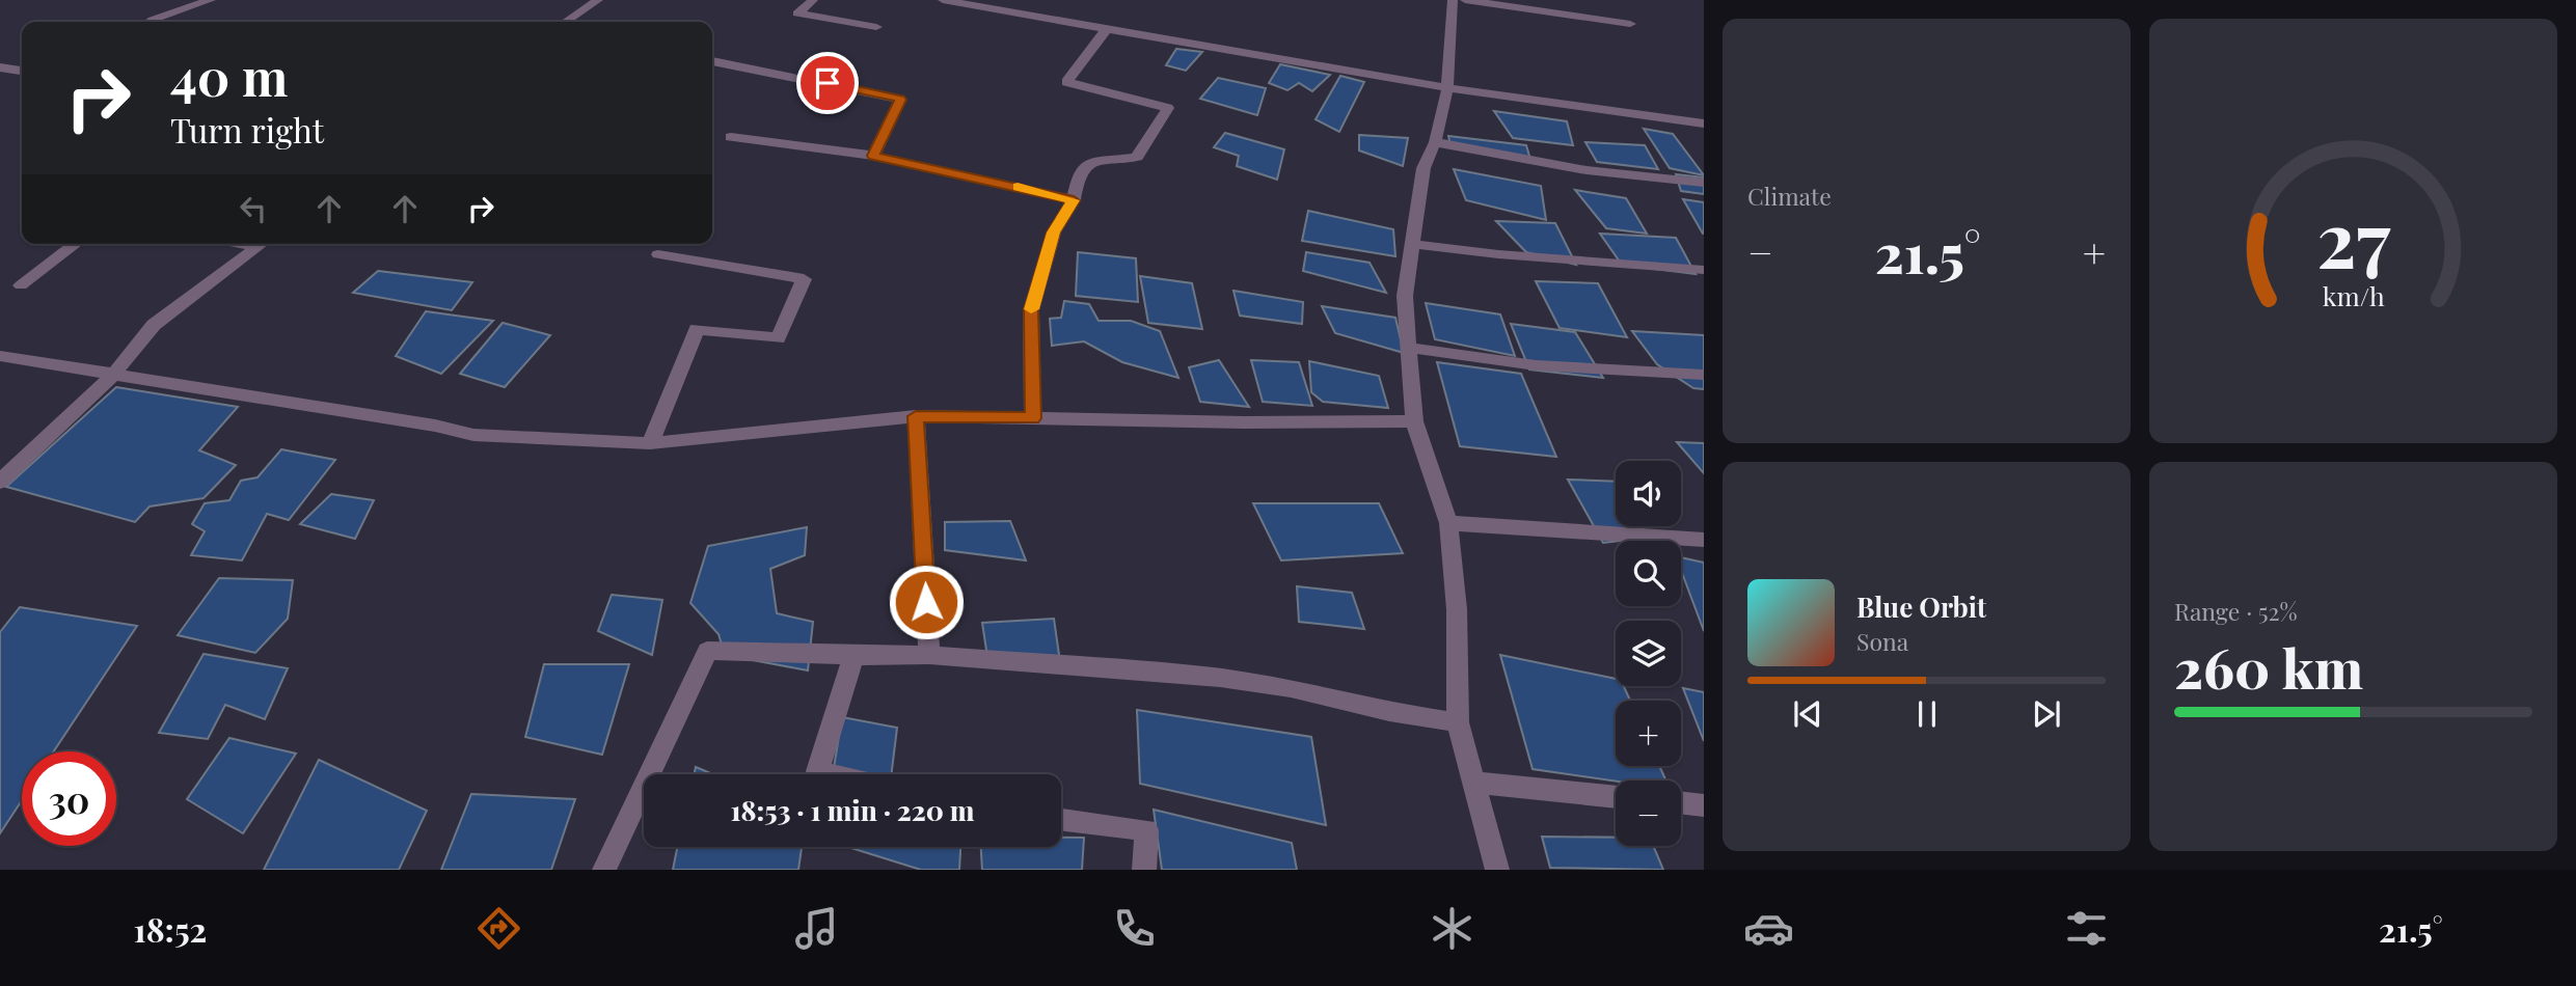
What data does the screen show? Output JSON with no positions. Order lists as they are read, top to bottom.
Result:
{
  "page": {
    "tile": [
      "Climate",
      ["Range · 52%", "260 km"]
    ],
    "turn": ["40 m", "Turn right"],
    "heat": ["−", "21.5°", "+"],
    "map_buttons": ["+", "−"],
    "song": ["Blue Orbit", "Sona"],
    "limit": "30",
    "trip": "18:53 · 1 min · 220 m",
    "tabs": ["18:52", "21.5°"],
    "gauge": ["27", "km/h"]
  }
}
